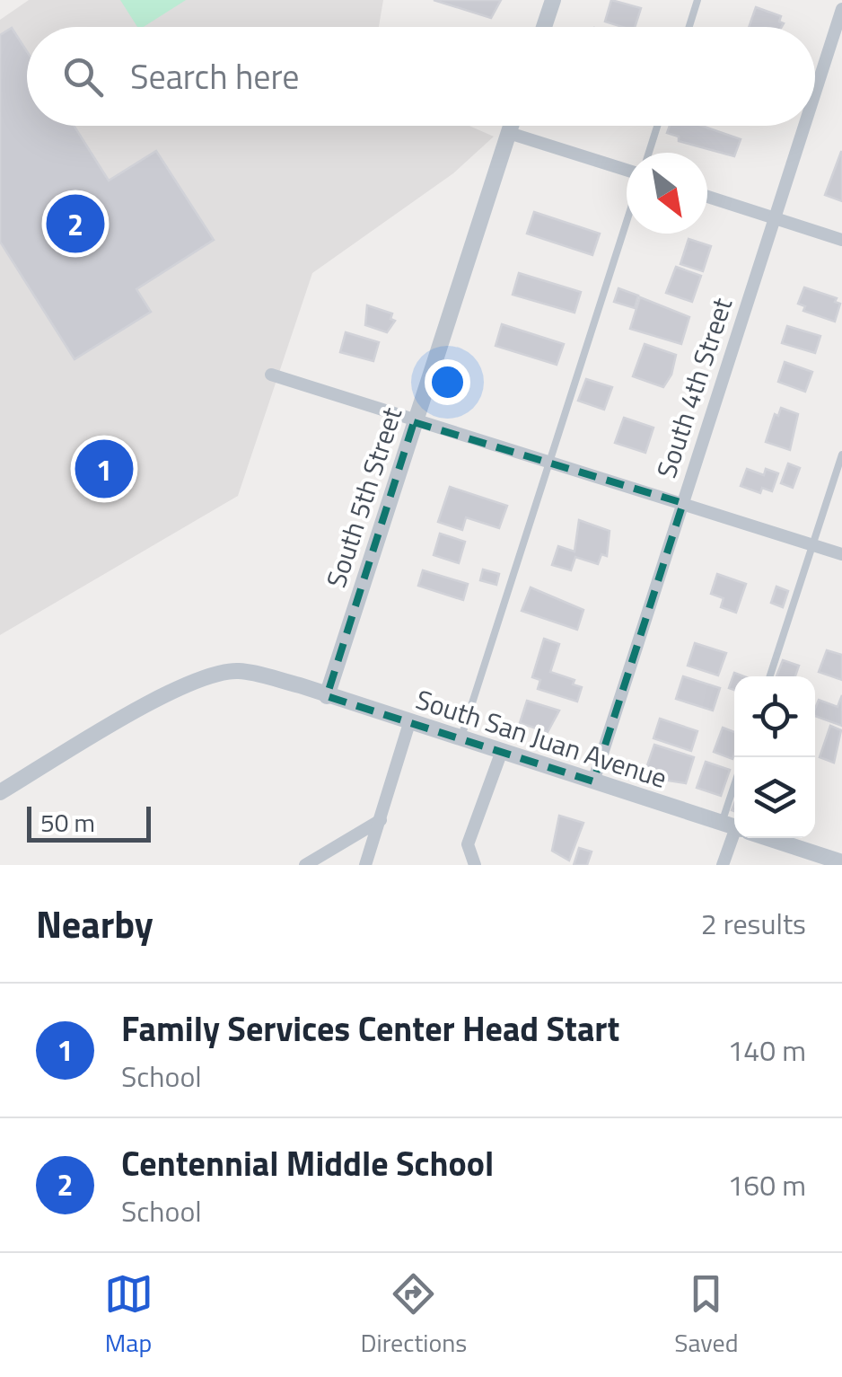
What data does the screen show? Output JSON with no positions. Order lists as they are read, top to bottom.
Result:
{
  "streets": {
    "street": ["South 4th Street", "South 5th Street", "South San Juan Avenue"]
  },
  "crossings": [
    ["South 4th Street", "South San Juan Avenue"],
    ["South 5th Street", "South San Juan Avenue"]
  ],
  "scale_bar": "50 m",
  "north": "bottom right",
  "page": {
    "search": "Search here",
    "pins": ["2", "1"],
    "scale": "50 m",
    "heading": ["Nearby", "2 results"],
    "list": [
      {
        "mark": "1",
        "name": "Family Services Center Head Start",
        "note": "School",
        "value": "140 m"
      },
      {
        "mark": "2",
        "name": "Centennial Middle School",
        "note": "School",
        "value": "160 m"
      }
    ],
    "nav": ["Map", "Directions", "Saved"]
  }
}
